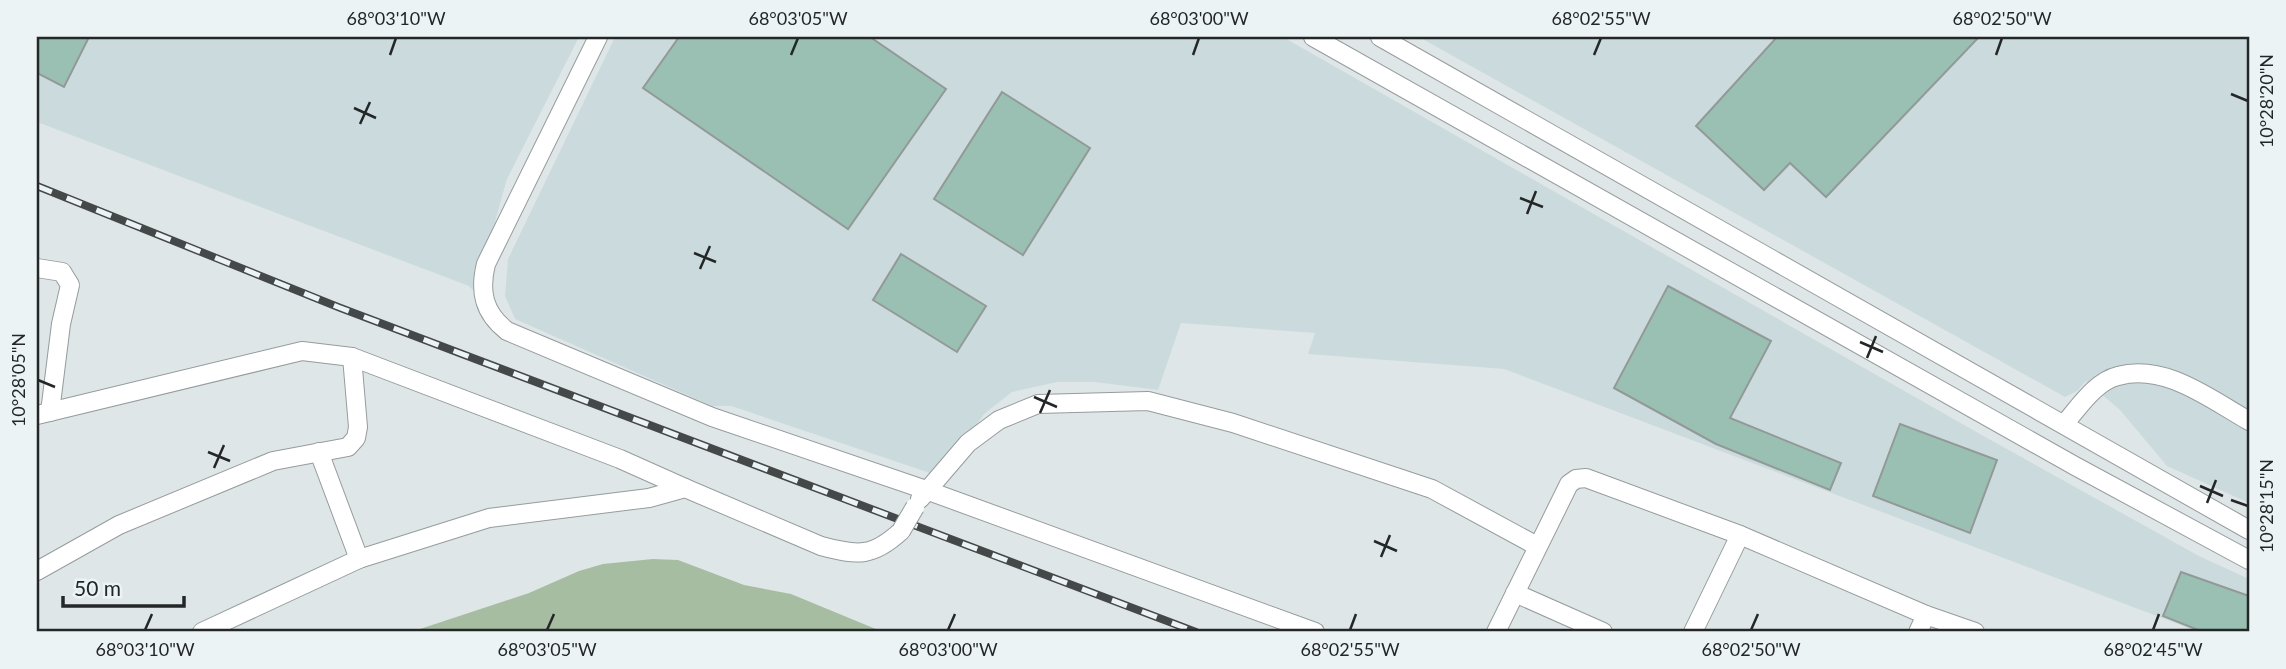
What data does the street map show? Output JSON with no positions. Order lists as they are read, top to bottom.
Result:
{
  "scale_bar": "50 m",
  "coordinates": [
    "68°03'10\"W",
    "68°03'05\"W",
    "68°03'00\"W",
    "68°02'55\"W",
    "68°02'50\"W",
    "10°28'20\"N",
    "10°28'05\"N",
    "10°28'15\"N",
    "68°02'45\"W"
  ]
}
